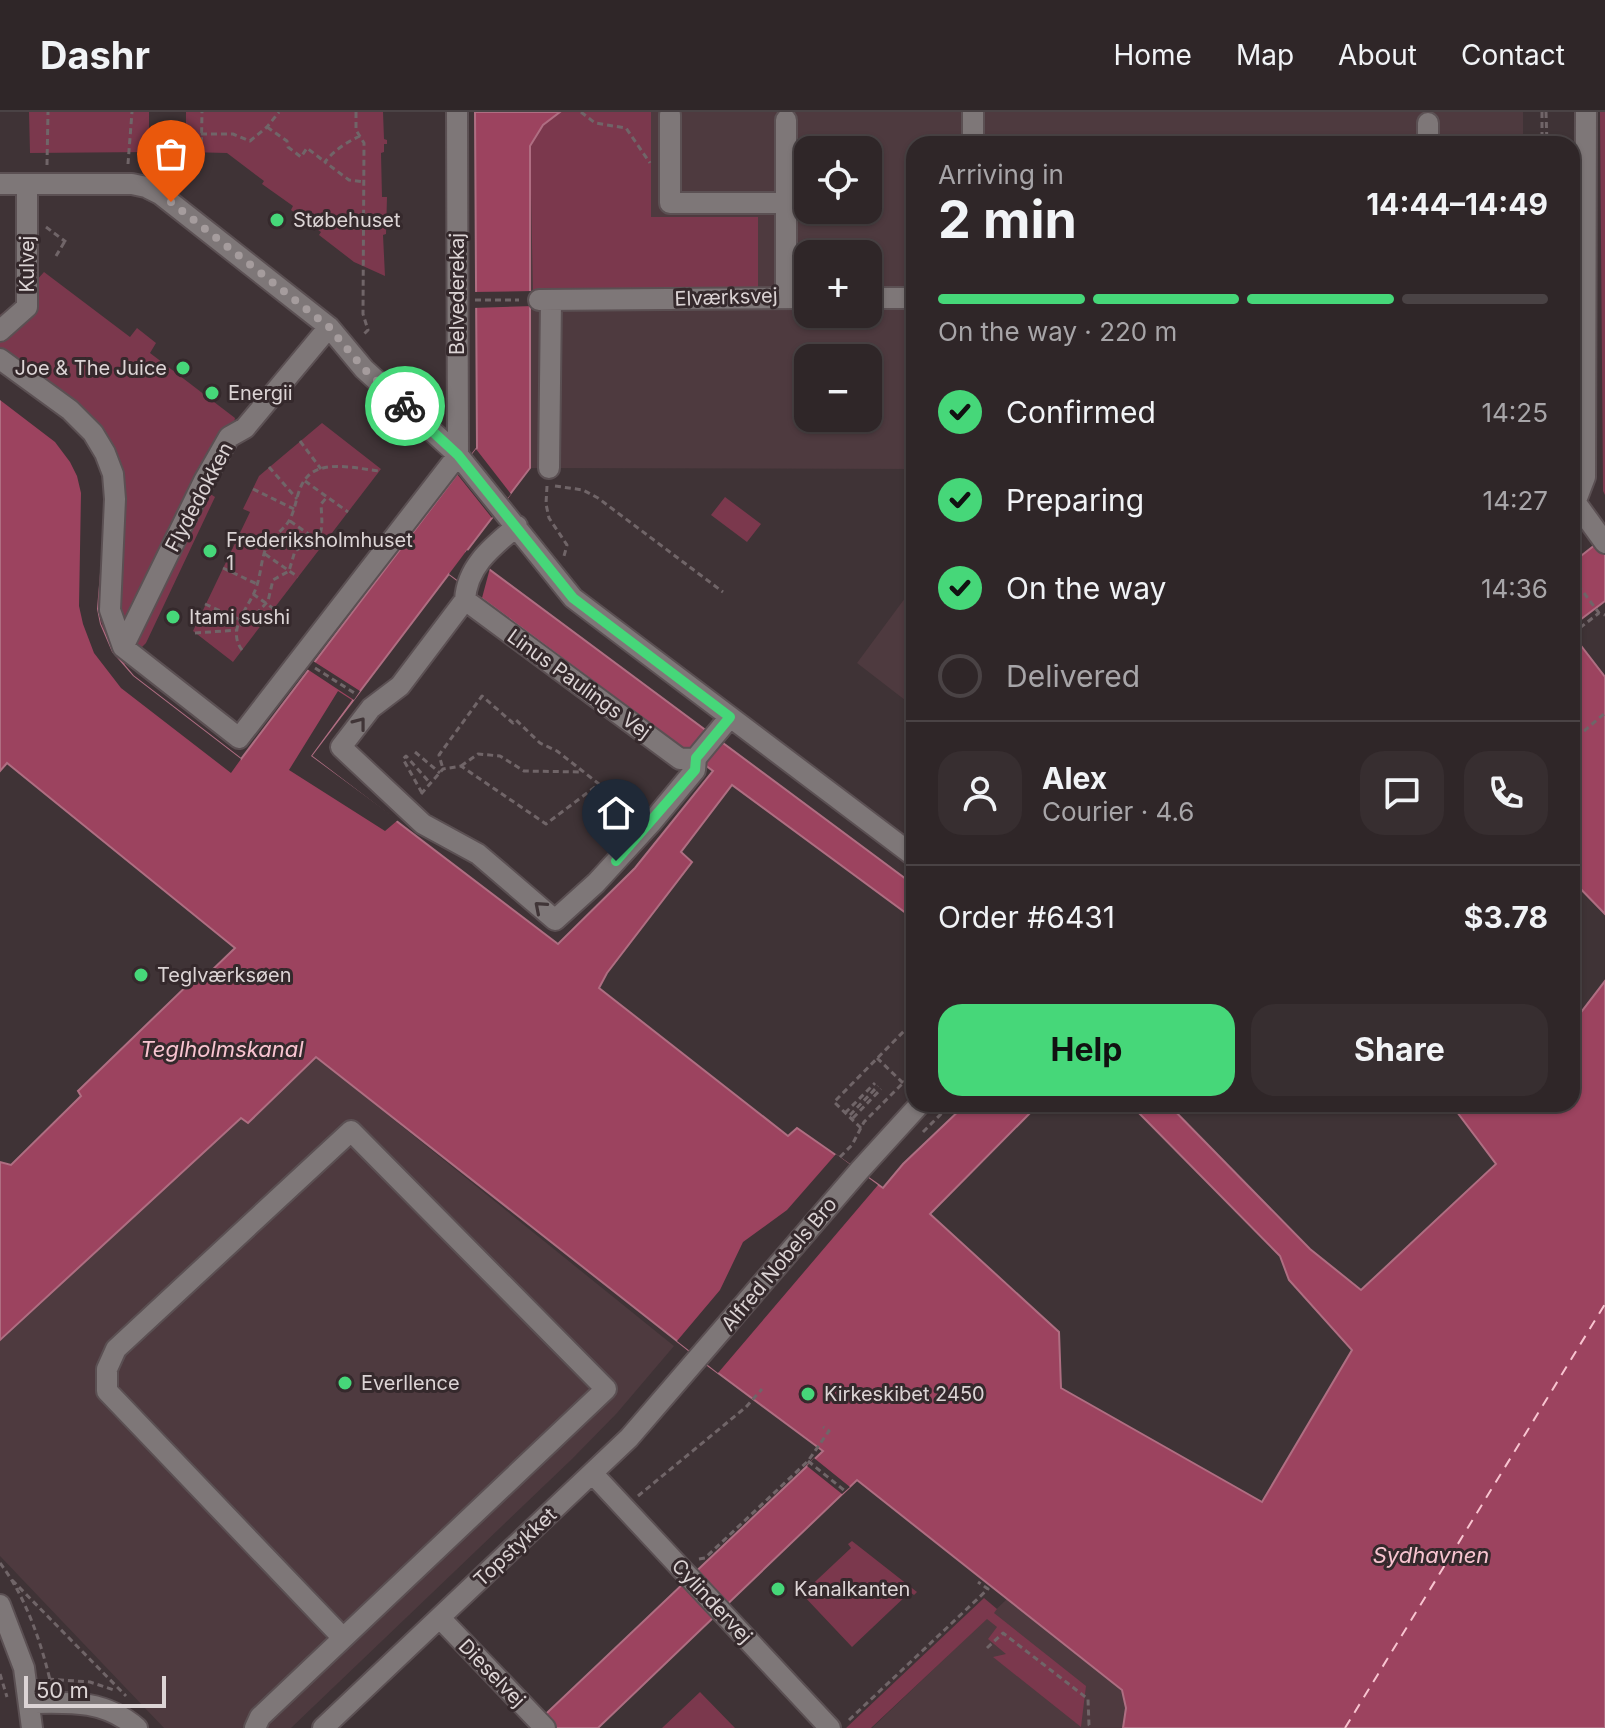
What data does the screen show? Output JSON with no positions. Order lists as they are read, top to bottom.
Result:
{
  "streets": {
    "street": [
      "Kulvej",
      "Belvederekaj",
      "Elværksvej",
      "Flydedokken",
      "Linus Paulings Vej",
      "Alfred Nobels Bro",
      "Topstykket",
      "Cylindervej",
      "Dieselvej"
    ]
  },
  "crossings": [
    ["Alfred Nobels Bro", "Topstykket"],
    ["Topstykket", "Cylindervej"],
    ["Topstykket", "Dieselvej"]
  ],
  "water": ["Teglholmskanal", "Sydhavnen"],
  "places": [
    "Støbehuset",
    "Joe & The Juice",
    "Energii",
    "Frederiksholmhuset 1",
    "Itami sushi",
    "Teglværksøen",
    "Everllence",
    "Kirkeskibet 2450",
    "Kanalkanten"
  ],
  "scale_bar": "50 m",
  "page": {
    "header": "Dashr",
    "nav": [
      "Home",
      "Map",
      "About",
      "Contact"
    ],
    "map_buttons": ["+", "−"],
    "heading": ["2 min", "Arriving in", "14:44–14:49"],
    "panel": [
      "Alex",
      "Courier · 4.6",
      "Order #6431",
      "$3.78"
    ],
    "bar": "On the way · 220 m",
    "list": [
      ["Confirmed", "14:25"],
      ["Preparing", "14:27"],
      ["On the way", "14:36"],
      "Delivered"
    ],
    "buttons": ["Help", "Share"],
    "scale": "50 m"
  }
}
